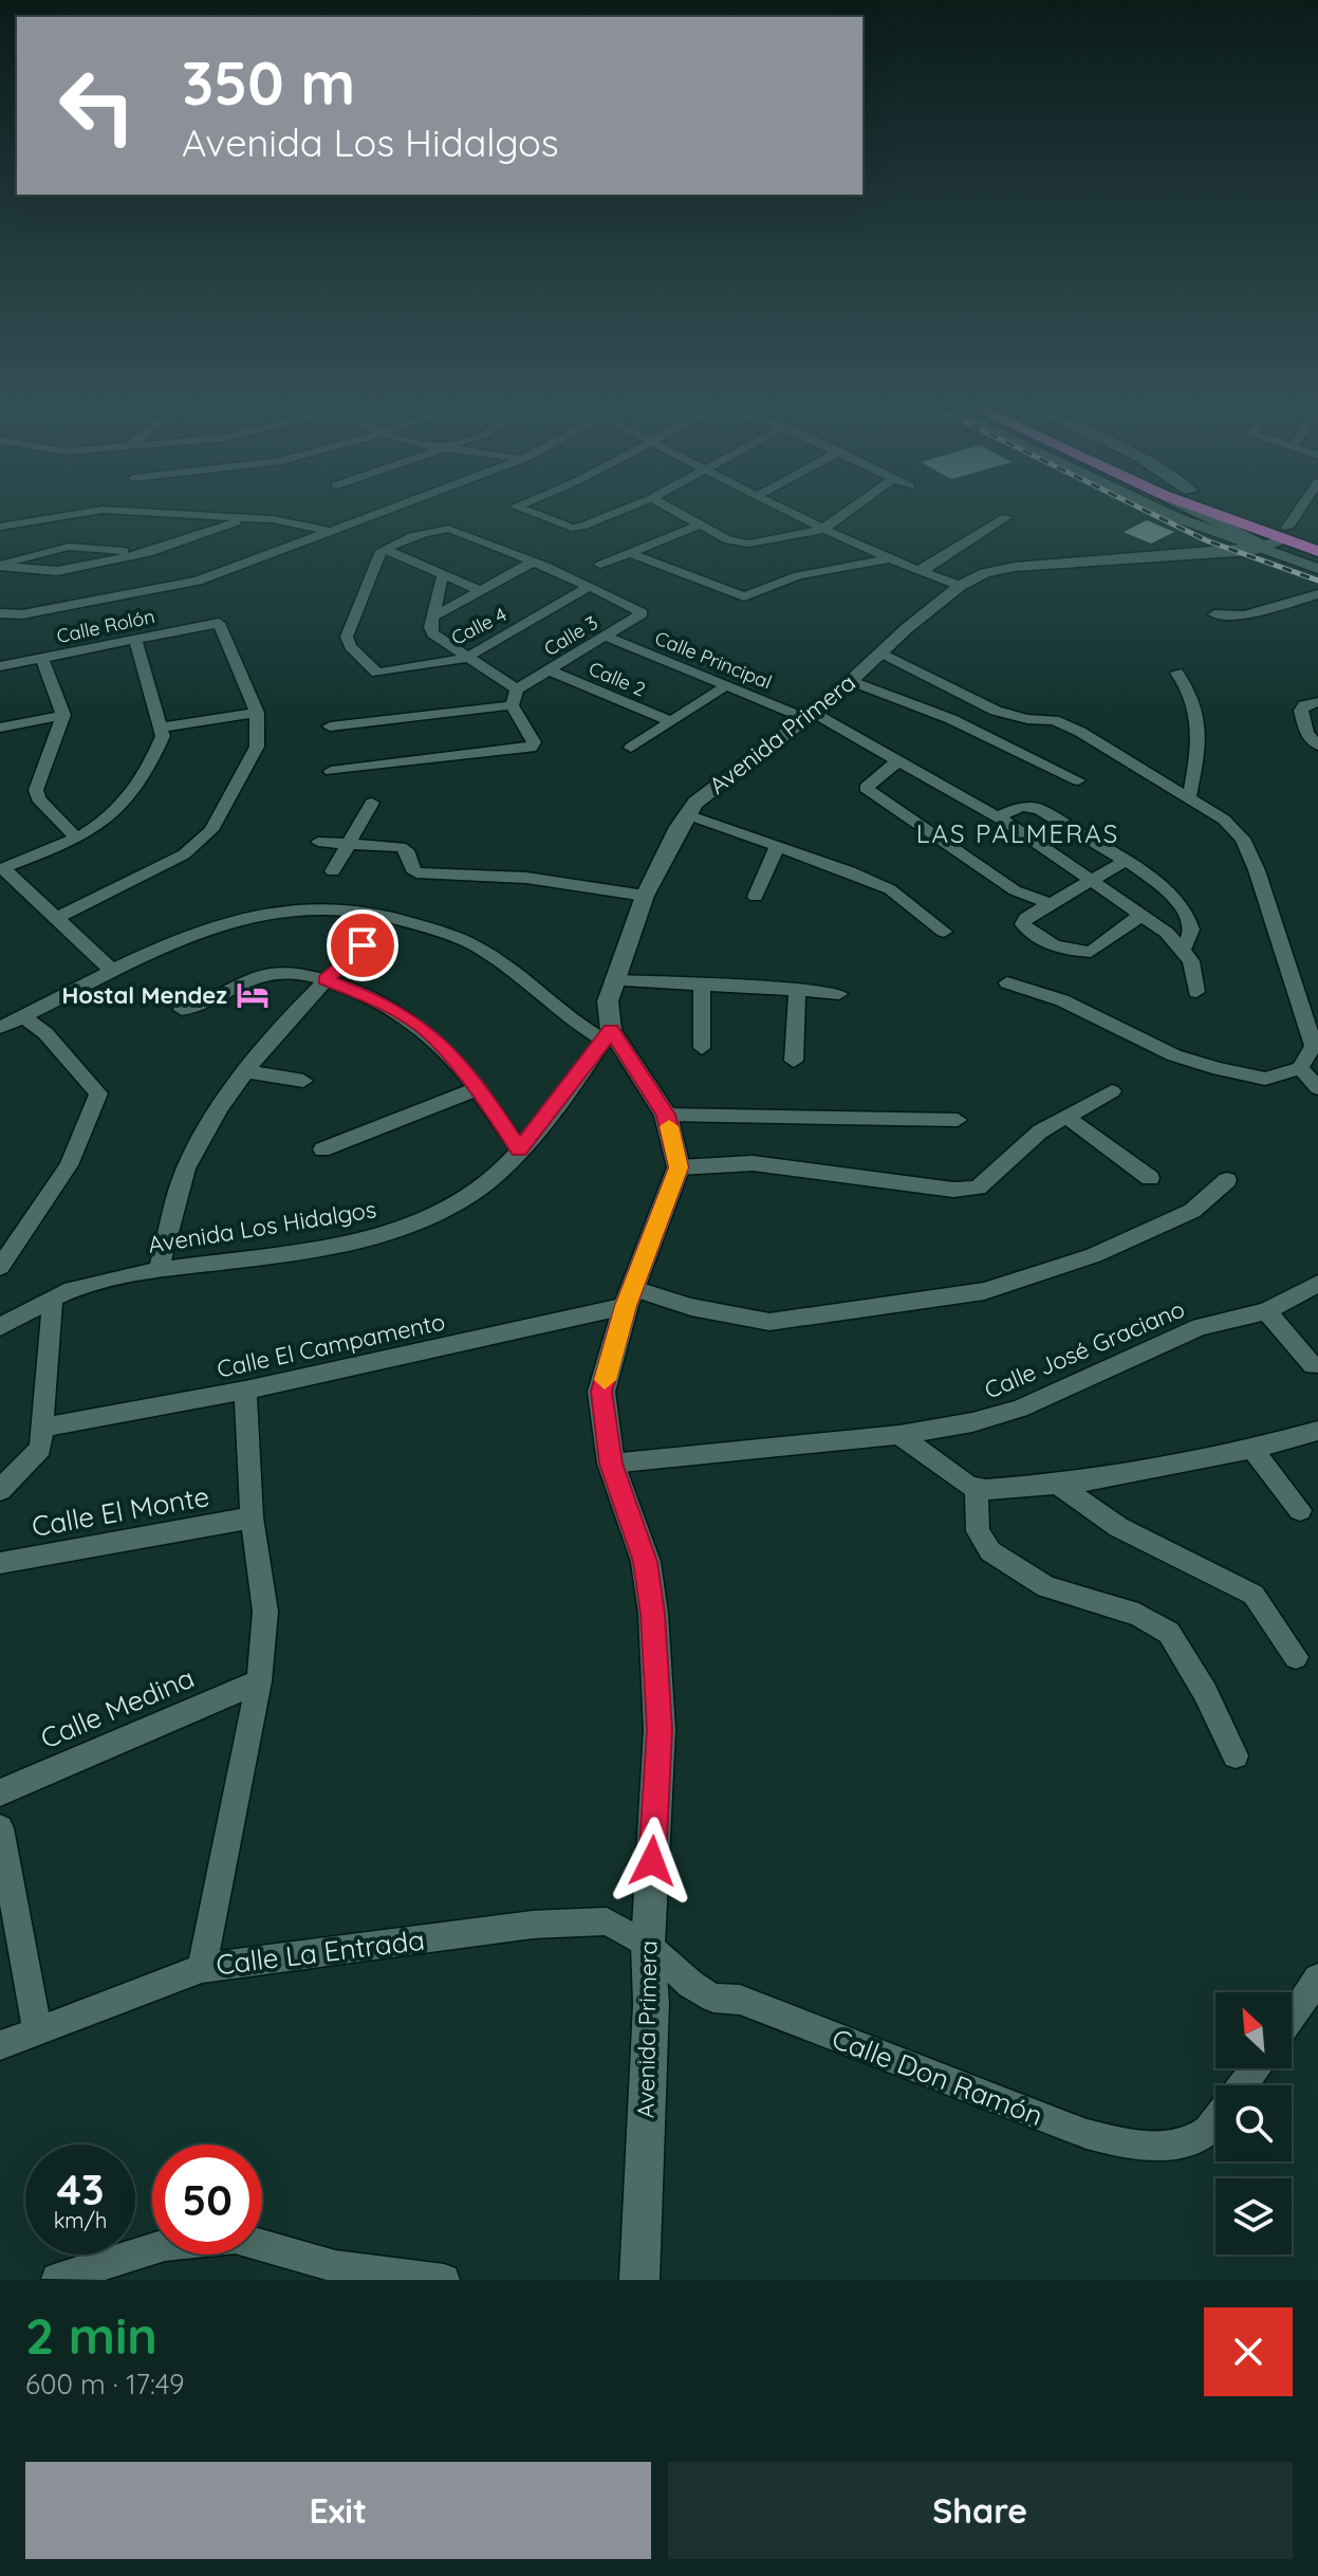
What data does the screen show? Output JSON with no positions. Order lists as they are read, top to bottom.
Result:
{
  "streets": {
    "main road": ["Avenida Primera"],
    "street": [
      "Calle Rolón",
      "Calle 4",
      "Calle 3",
      "Calle Principal",
      "Calle 2",
      "Avenida Los Hidalgos",
      "Calle El Campamento",
      "Calle José Graciano",
      "Calle El Monte",
      "Calle Medina",
      "Calle La Entrada",
      "Calle Don Ramón"
    ]
  },
  "crossings": [
    ["Calle 4", "Calle 3"],
    ["Calle 3", "Calle Principal"],
    ["Calle 3", "Calle 2"],
    ["Calle Principal", "Avenida Primera"],
    ["Avenida Primera", "Avenida Los Hidalgos"],
    ["Avenida Primera", "Calle El Campamento"],
    ["Avenida Primera", "Calle José Graciano"],
    ["Avenida Primera", "Calle La Entrada"],
    ["Avenida Primera", "Calle Don Ramón"],
    ["Calle La Entrada", "Calle Don Ramón"]
  ],
  "districts": ["LAS PALMERAS"],
  "places": {
    "hotel": ["Hostal Mendez"]
  },
  "north": "top left",
  "page": {
    "turn": ["350 m", "Avenida Los Hidalgos"],
    "speed": "43 km/h",
    "limit": "50",
    "heading": ["2 min", "600 m · 17:49"],
    "buttons": ["Exit", "Share"]
  }
}
